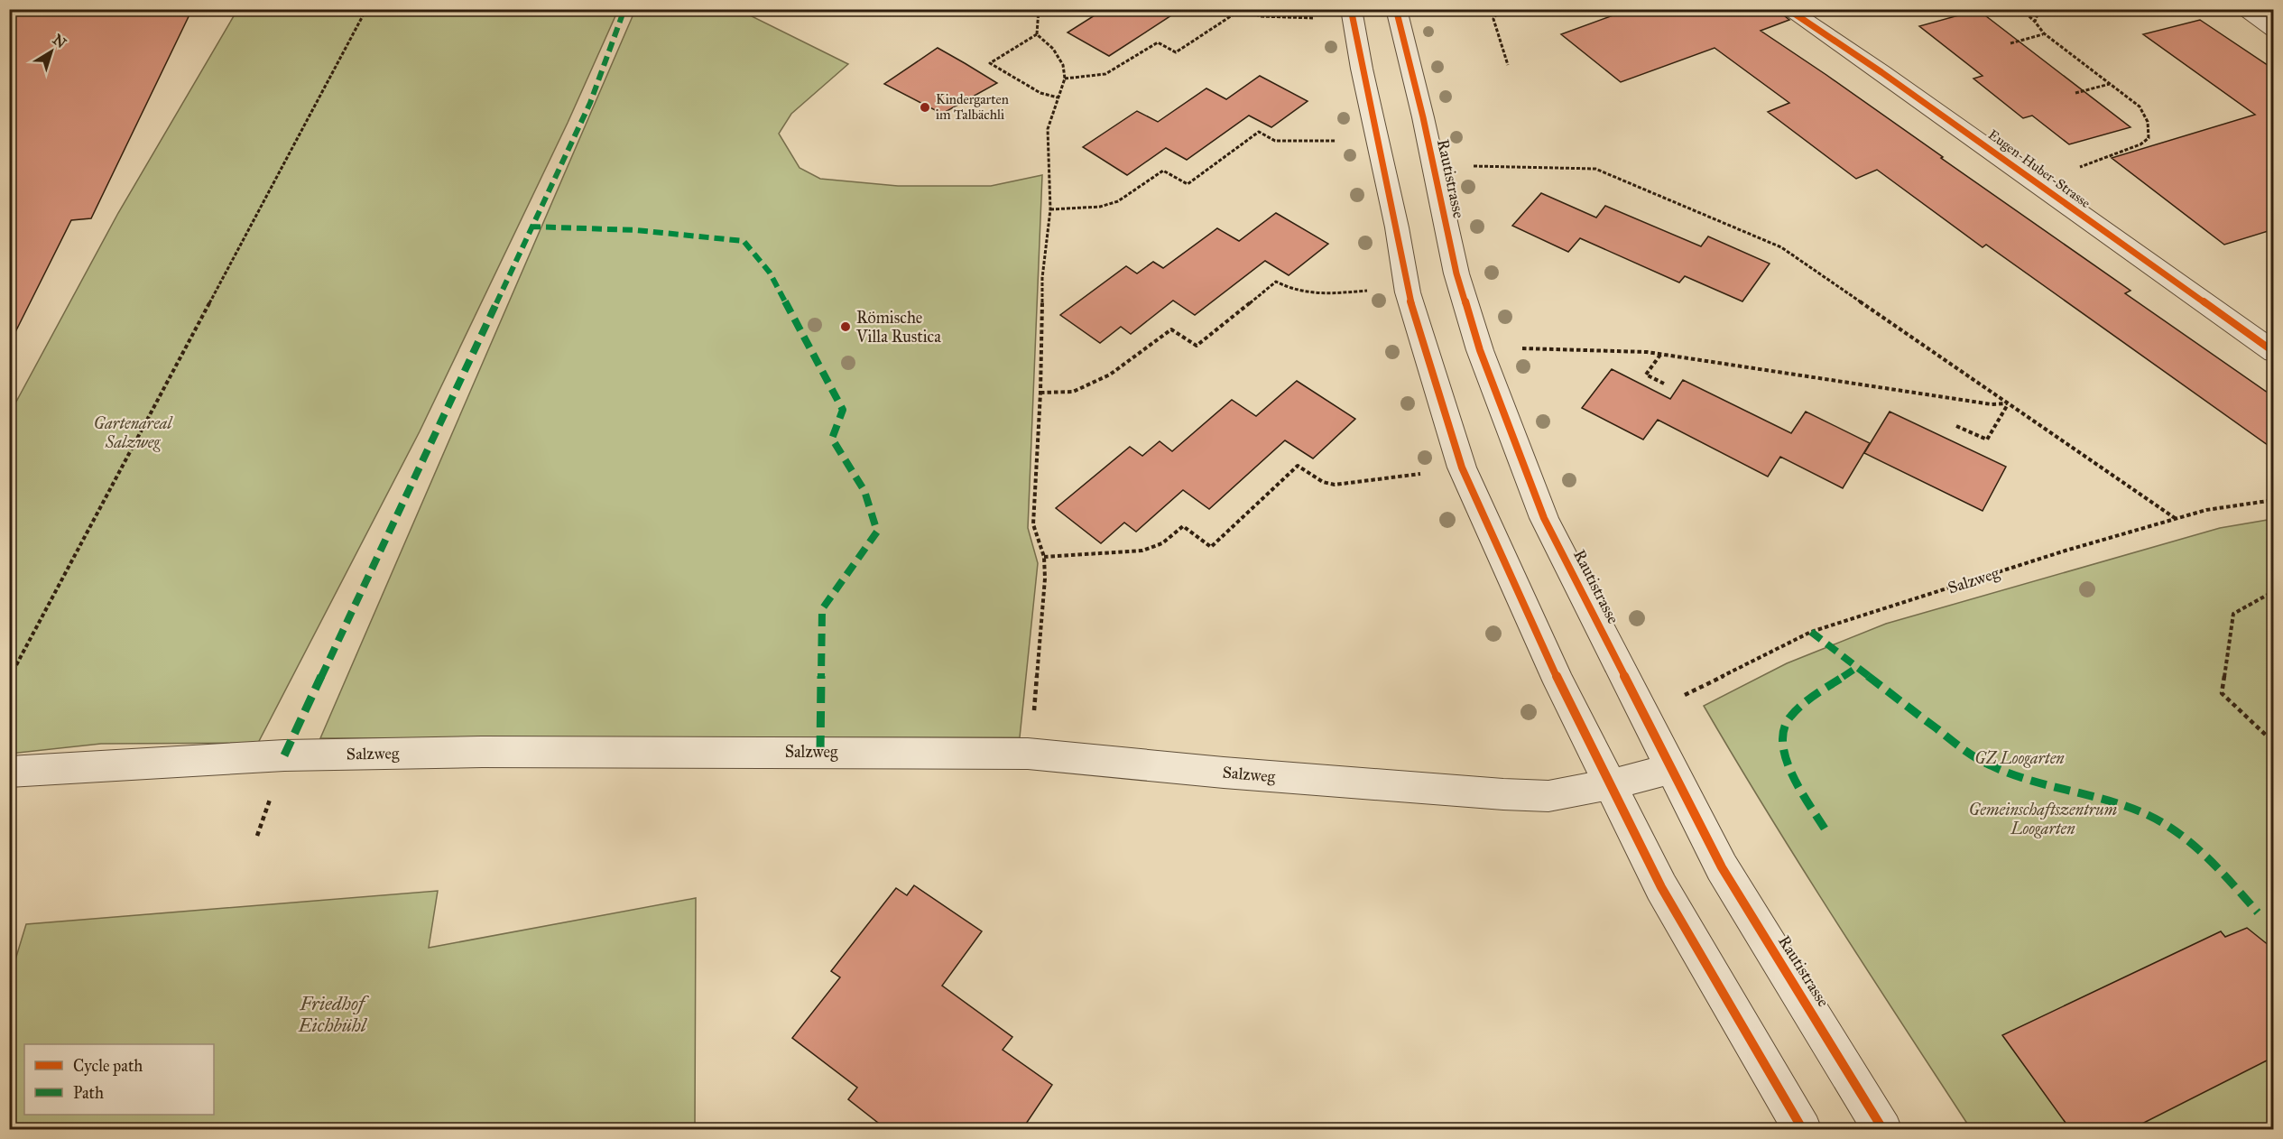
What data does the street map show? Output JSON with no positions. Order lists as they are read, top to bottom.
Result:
{
  "streets": {
    "street": ["Eugen-Huber-Strasse", "Rautistrasse", "Salzweg"]
  },
  "crossings": [
    ["Rautistrasse", "Salzweg"]
  ],
  "parks": [
    "Gartenareal Salzweg",
    "GZ Loogarten",
    "Gemeinschaftszentrum Loogarten",
    "Friedhof Eichbühl"
  ],
  "places": ["Kindergarten im Talbächli", "Römische Villa Rustica"],
  "legend": ["Cycle path", "Path"],
  "north": "top right"
}
